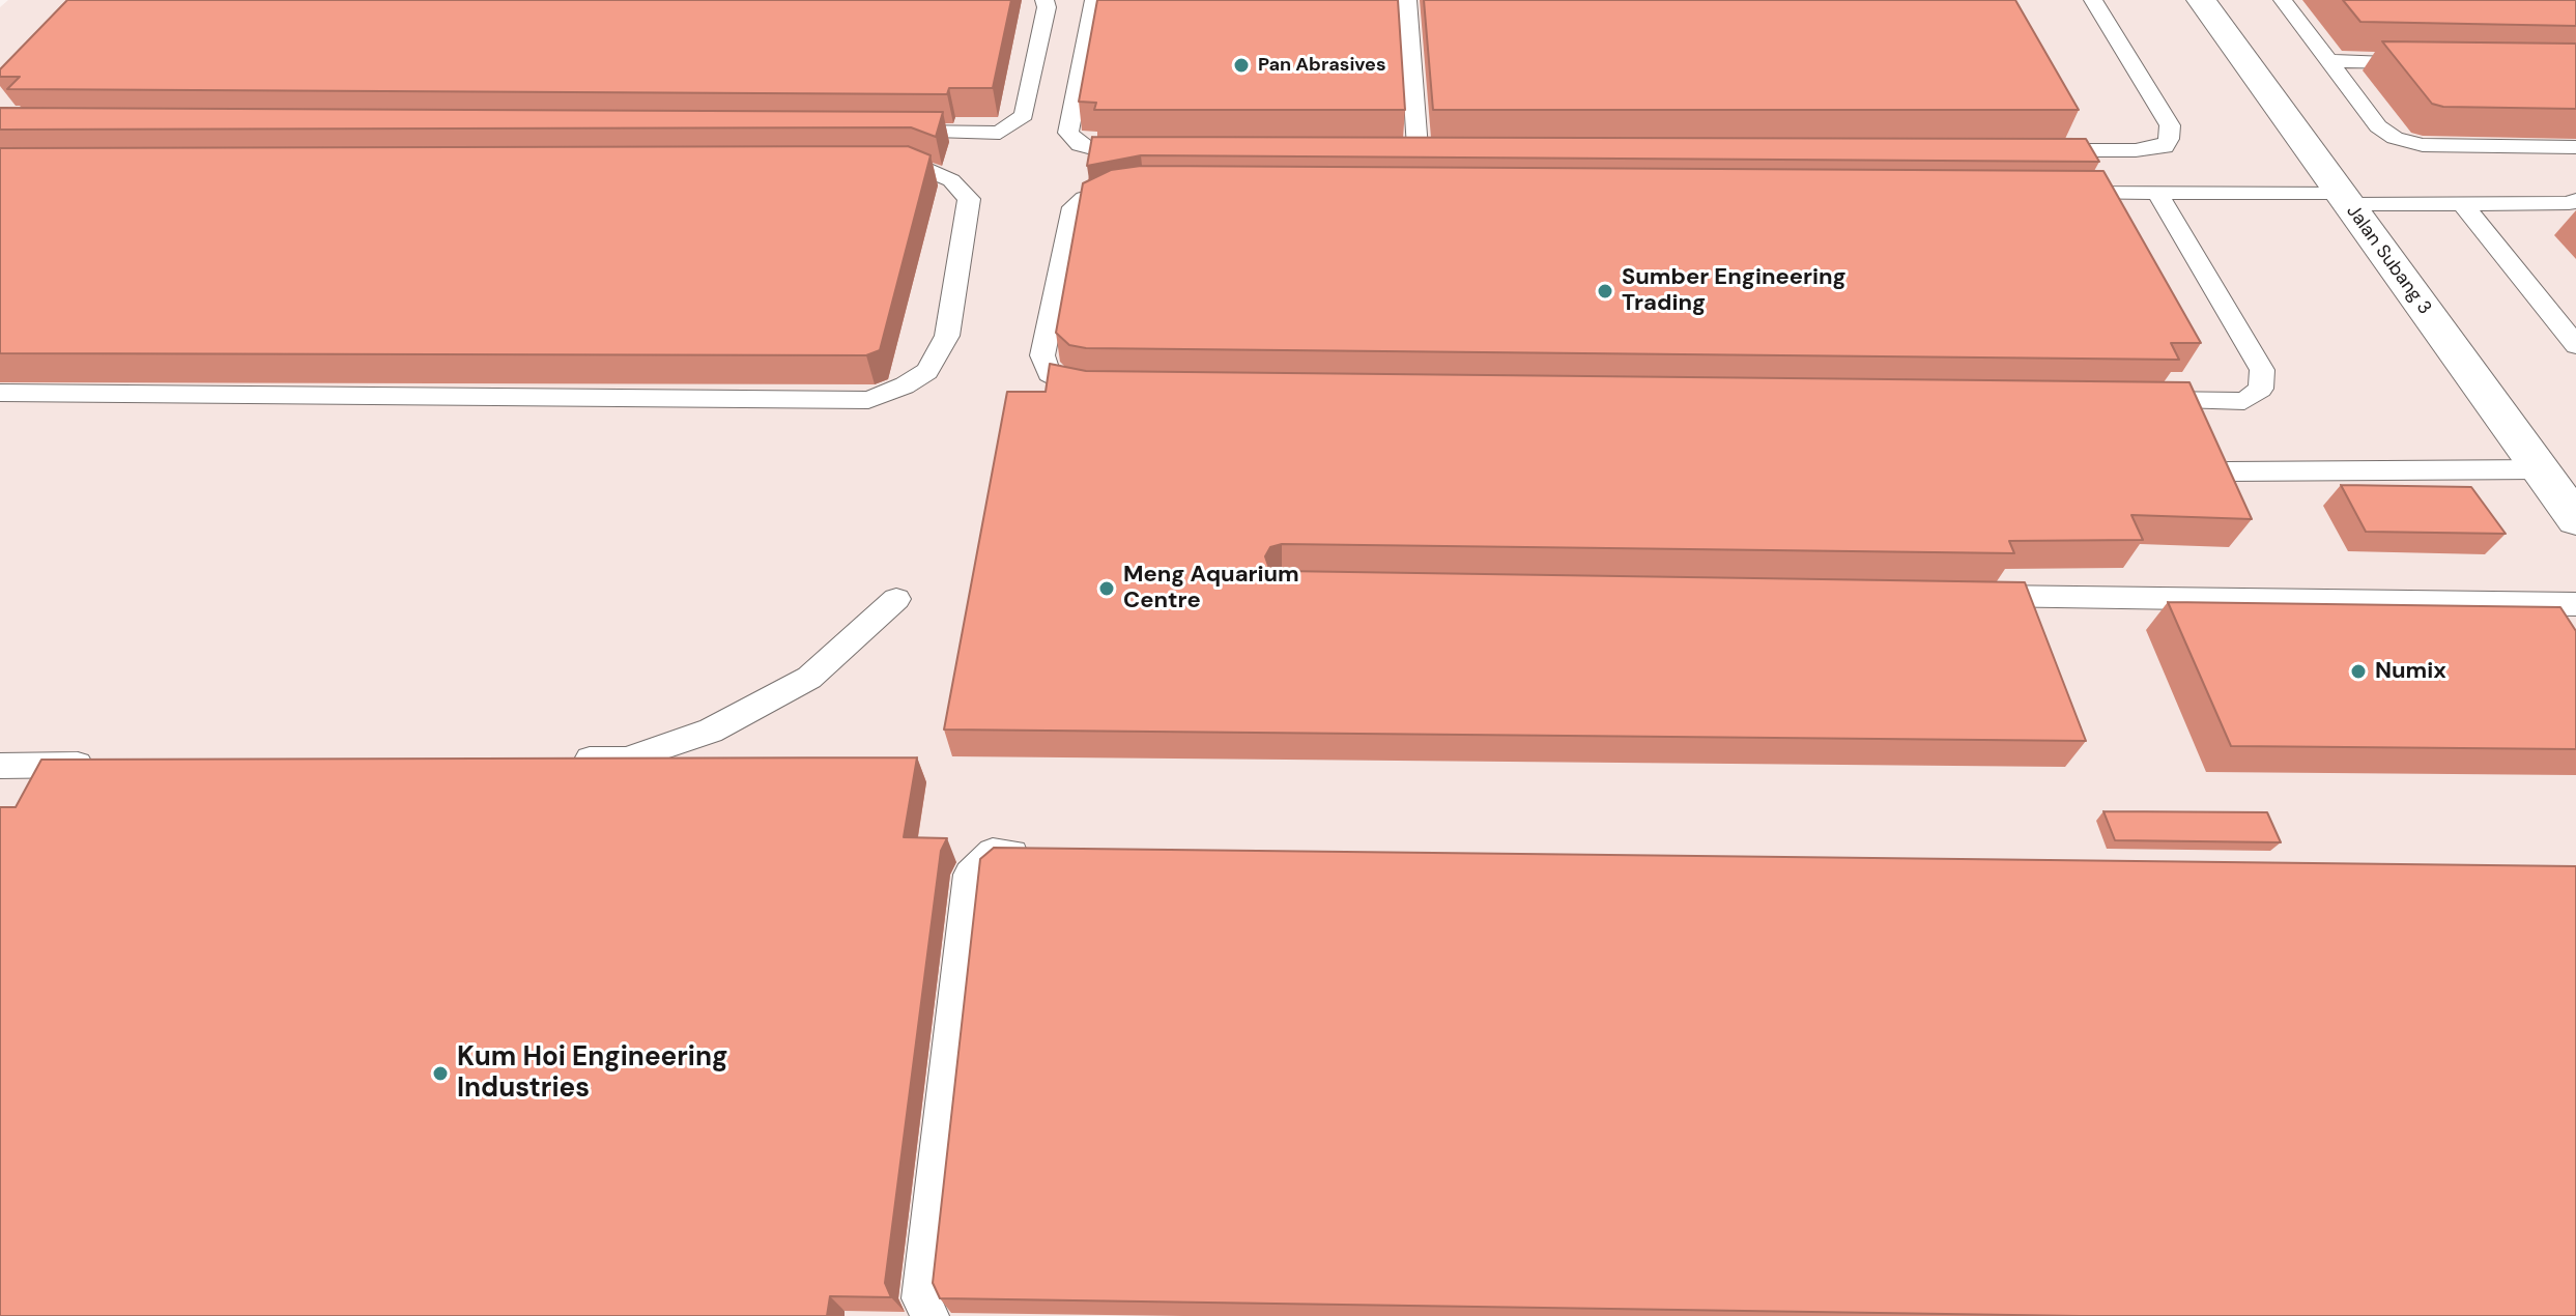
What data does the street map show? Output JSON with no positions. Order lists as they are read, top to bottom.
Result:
{
  "streets": {
    "street": ["Jalan Subang 3"]
  },
  "places": [
    "Pan Abrasives",
    "Sumber Engineering Trading",
    "Meng Aquarium Centre",
    "Numix",
    "Kum Hoi Engineering Industries"
  ]
}
